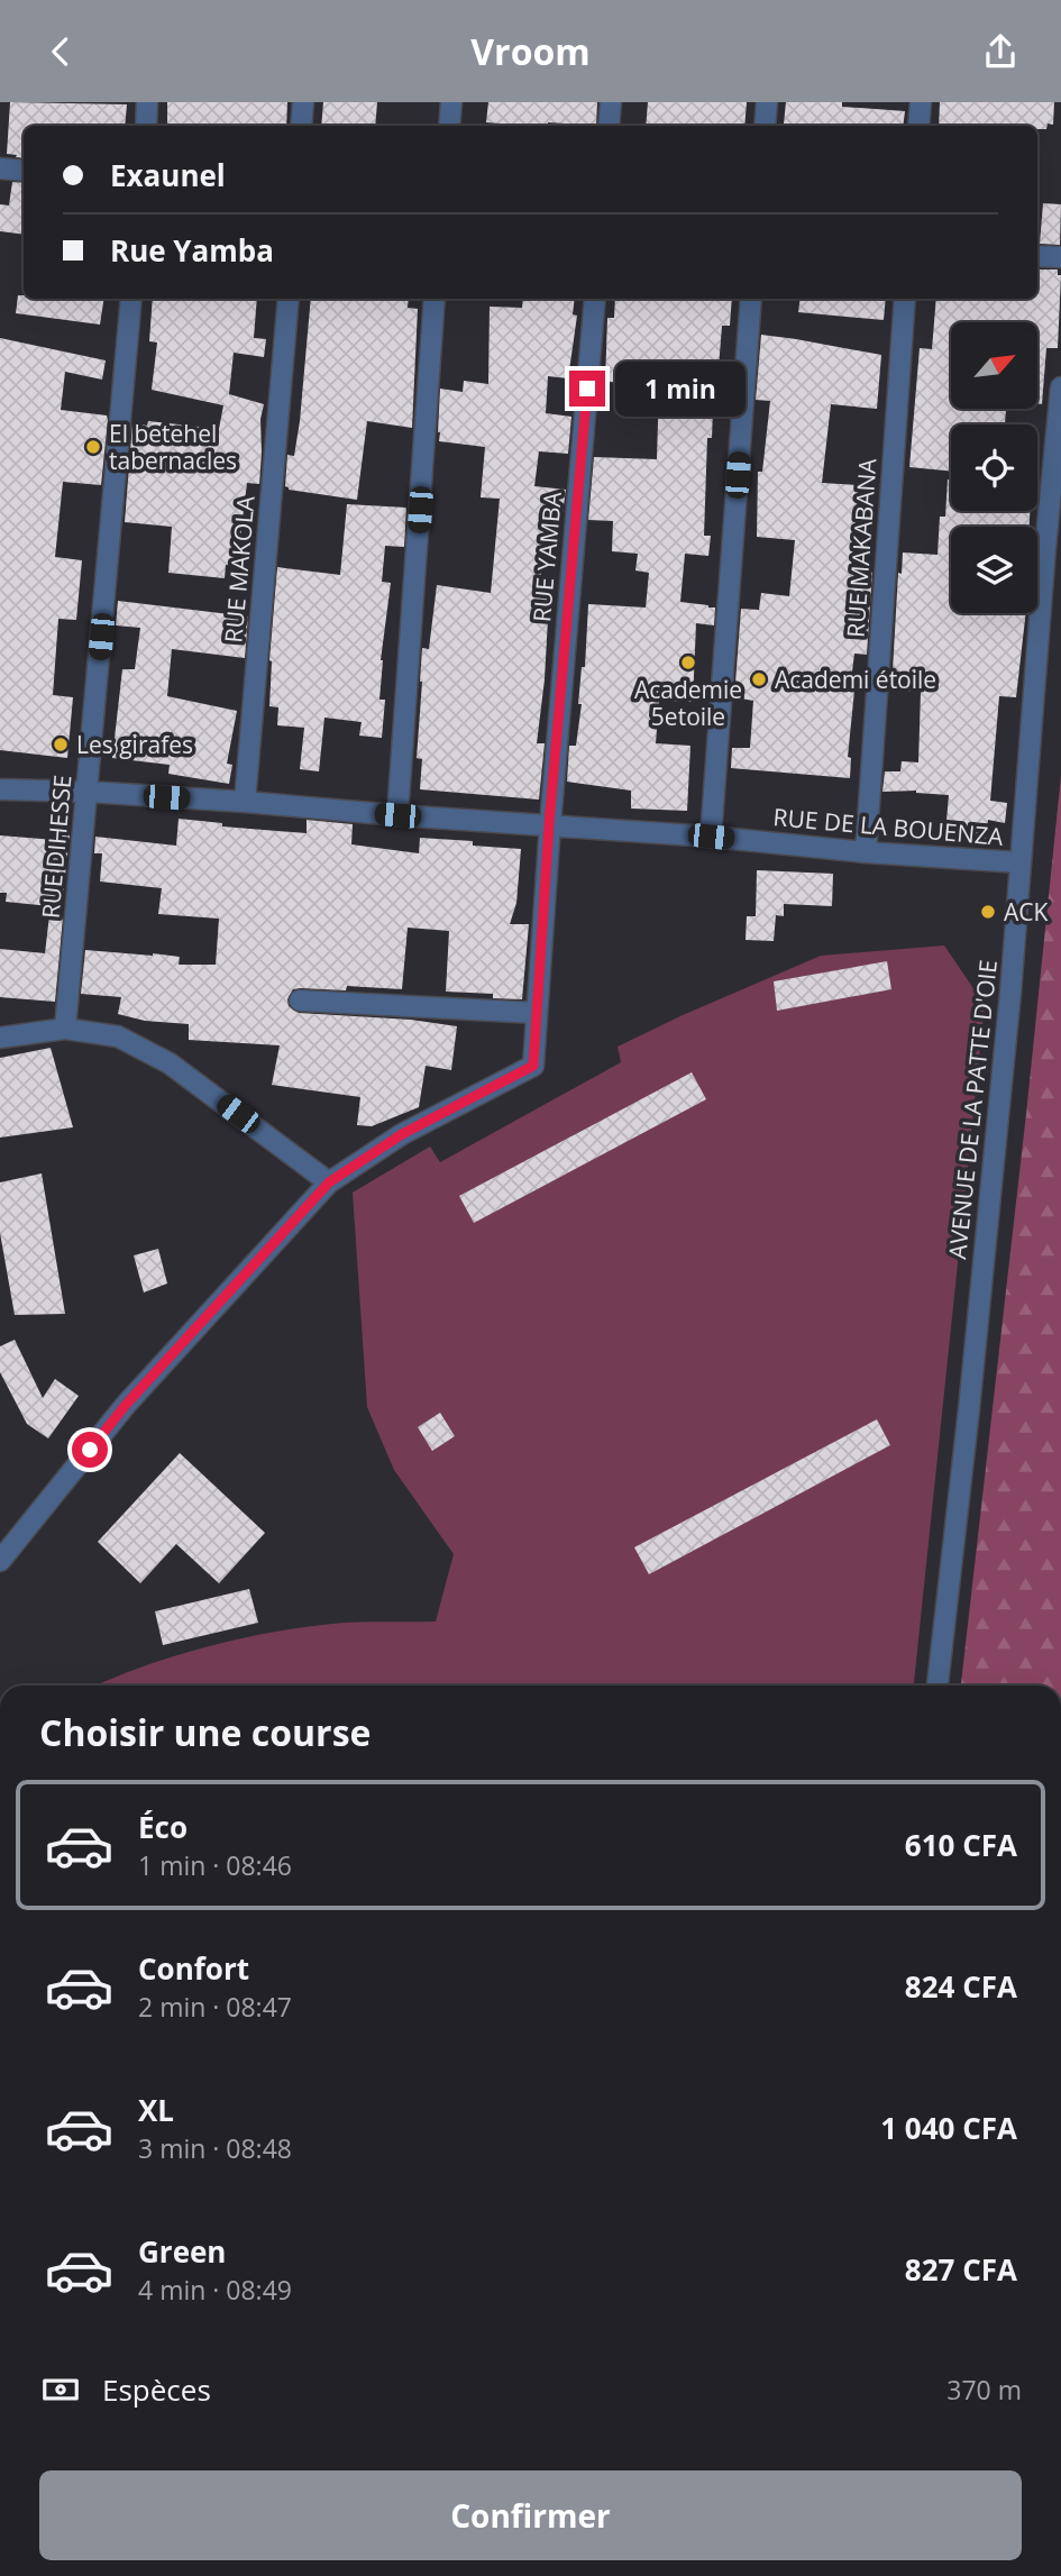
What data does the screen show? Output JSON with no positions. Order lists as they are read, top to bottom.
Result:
{
  "streets": {
    "street": [
      "RUE MAKABANA",
      "RUE YAMBA",
      "RUE MAKOLA",
      "RUE DE LA BOUENZA",
      "RUE DIHESSE",
      "AVENUE DE LA PATTE D'OIE"
    ]
  },
  "crossings": [
    ["RUE MAKABANA", "RUE DE LA BOUENZA"],
    ["RUE YAMBA", "RUE DE LA BOUENZA"],
    ["RUE MAKOLA", "RUE DE LA BOUENZA"],
    ["RUE DE LA BOUENZA", "RUE DIHESSE"],
    ["RUE DE LA BOUENZA", "AVENUE DE LA PATTE D'OIE"]
  ],
  "places": [
    "El betehel tabernacles",
    "Academie 5etoile",
    "Academi étoile",
    "Les girafes",
    "ACK"
  ],
  "north": "top right",
  "page": {
    "header": "Vroom",
    "banner": ["Exaunel", "Rue Yamba"],
    "bubble": "1 min",
    "heading": "Choisir une course",
    "list": [
      {
        "name": "Éco",
        "note": "1 min · 08:46",
        "value": "610 CFA"
      },
      {
        "name": "Confort",
        "note": "2 min · 08:47",
        "value": "824 CFA"
      },
      {
        "name": "XL",
        "note": "3 min · 08:48",
        "value": "1 040 CFA"
      },
      {
        "name": "Green",
        "note": "4 min · 08:49",
        "value": "827 CFA"
      }
    ],
    "pay": ["Espèces", "370 m"],
    "buttons": "Confirmer"
  }
}
